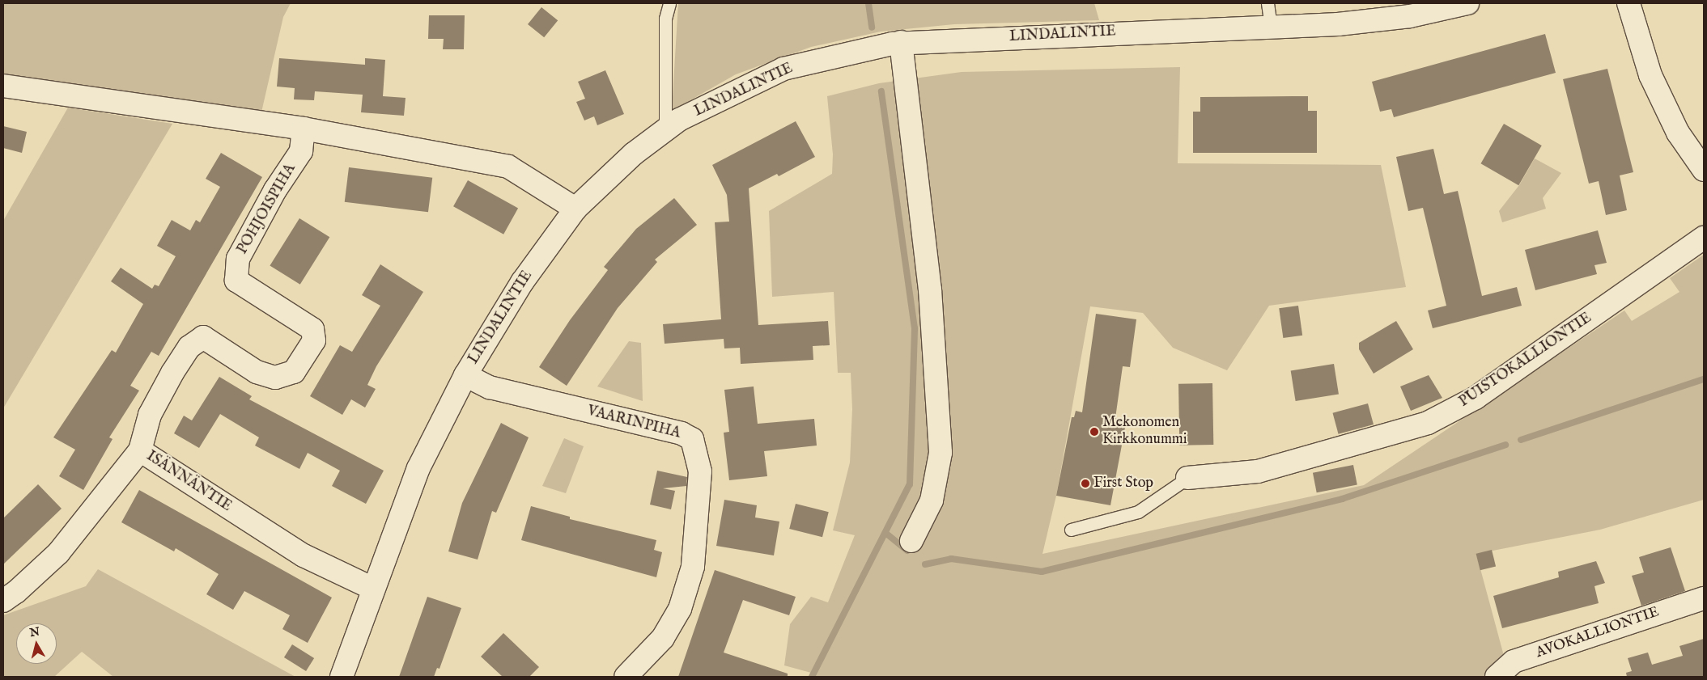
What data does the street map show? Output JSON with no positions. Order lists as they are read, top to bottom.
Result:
{
  "streets": {
    "street": [
      "LINDALINTIE",
      "POHJOISPIHA",
      "PUISTOKALLIONTIE",
      "VAARINPIHA",
      "ISÄNNÄNTIE",
      "AVOKALLIONTIE"
    ]
  },
  "crossings": [
    ["LINDALINTIE", "VAARINPIHA"],
    ["LINDALINTIE", "ISÄNNÄNTIE"],
    ["POHJOISPIHA", "ISÄNNÄNTIE"]
  ],
  "places": ["Mekonomen Kirkkonummi", "First Stop"],
  "north": "top"
}
